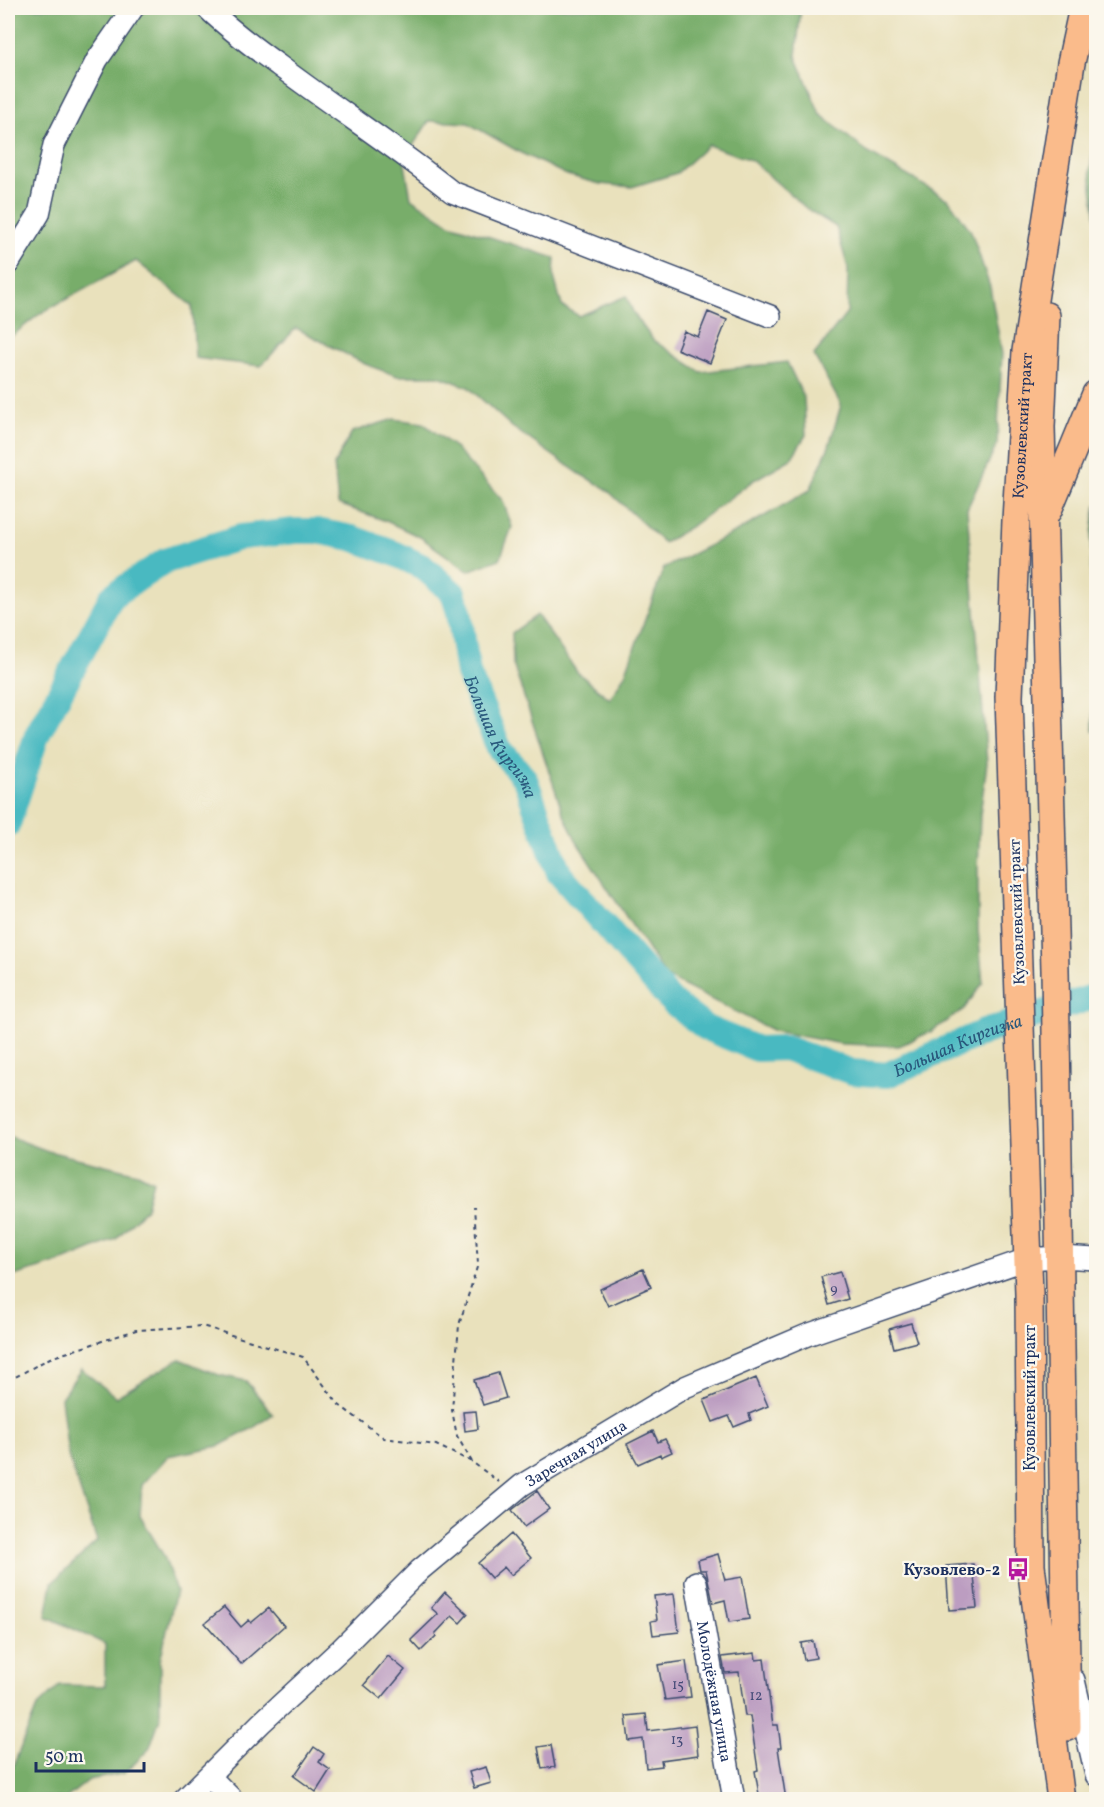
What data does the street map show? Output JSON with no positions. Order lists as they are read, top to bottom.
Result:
{
  "streets": {
    "main road": ["Кузовлевский тракт"],
    "street": ["Заречная улица", "Молодёжная улица"]
  },
  "crossings": [
    ["Кузовлевский тракт", "Заречная улица"]
  ],
  "water": ["Большая Киргизка"],
  "places": {
    "bus stop": ["Кузовлево-2"]
  },
  "house_numbers": [
    "9",
    "15",
    "12",
    "13"
  ],
  "scale_bar": "50 m"
}
